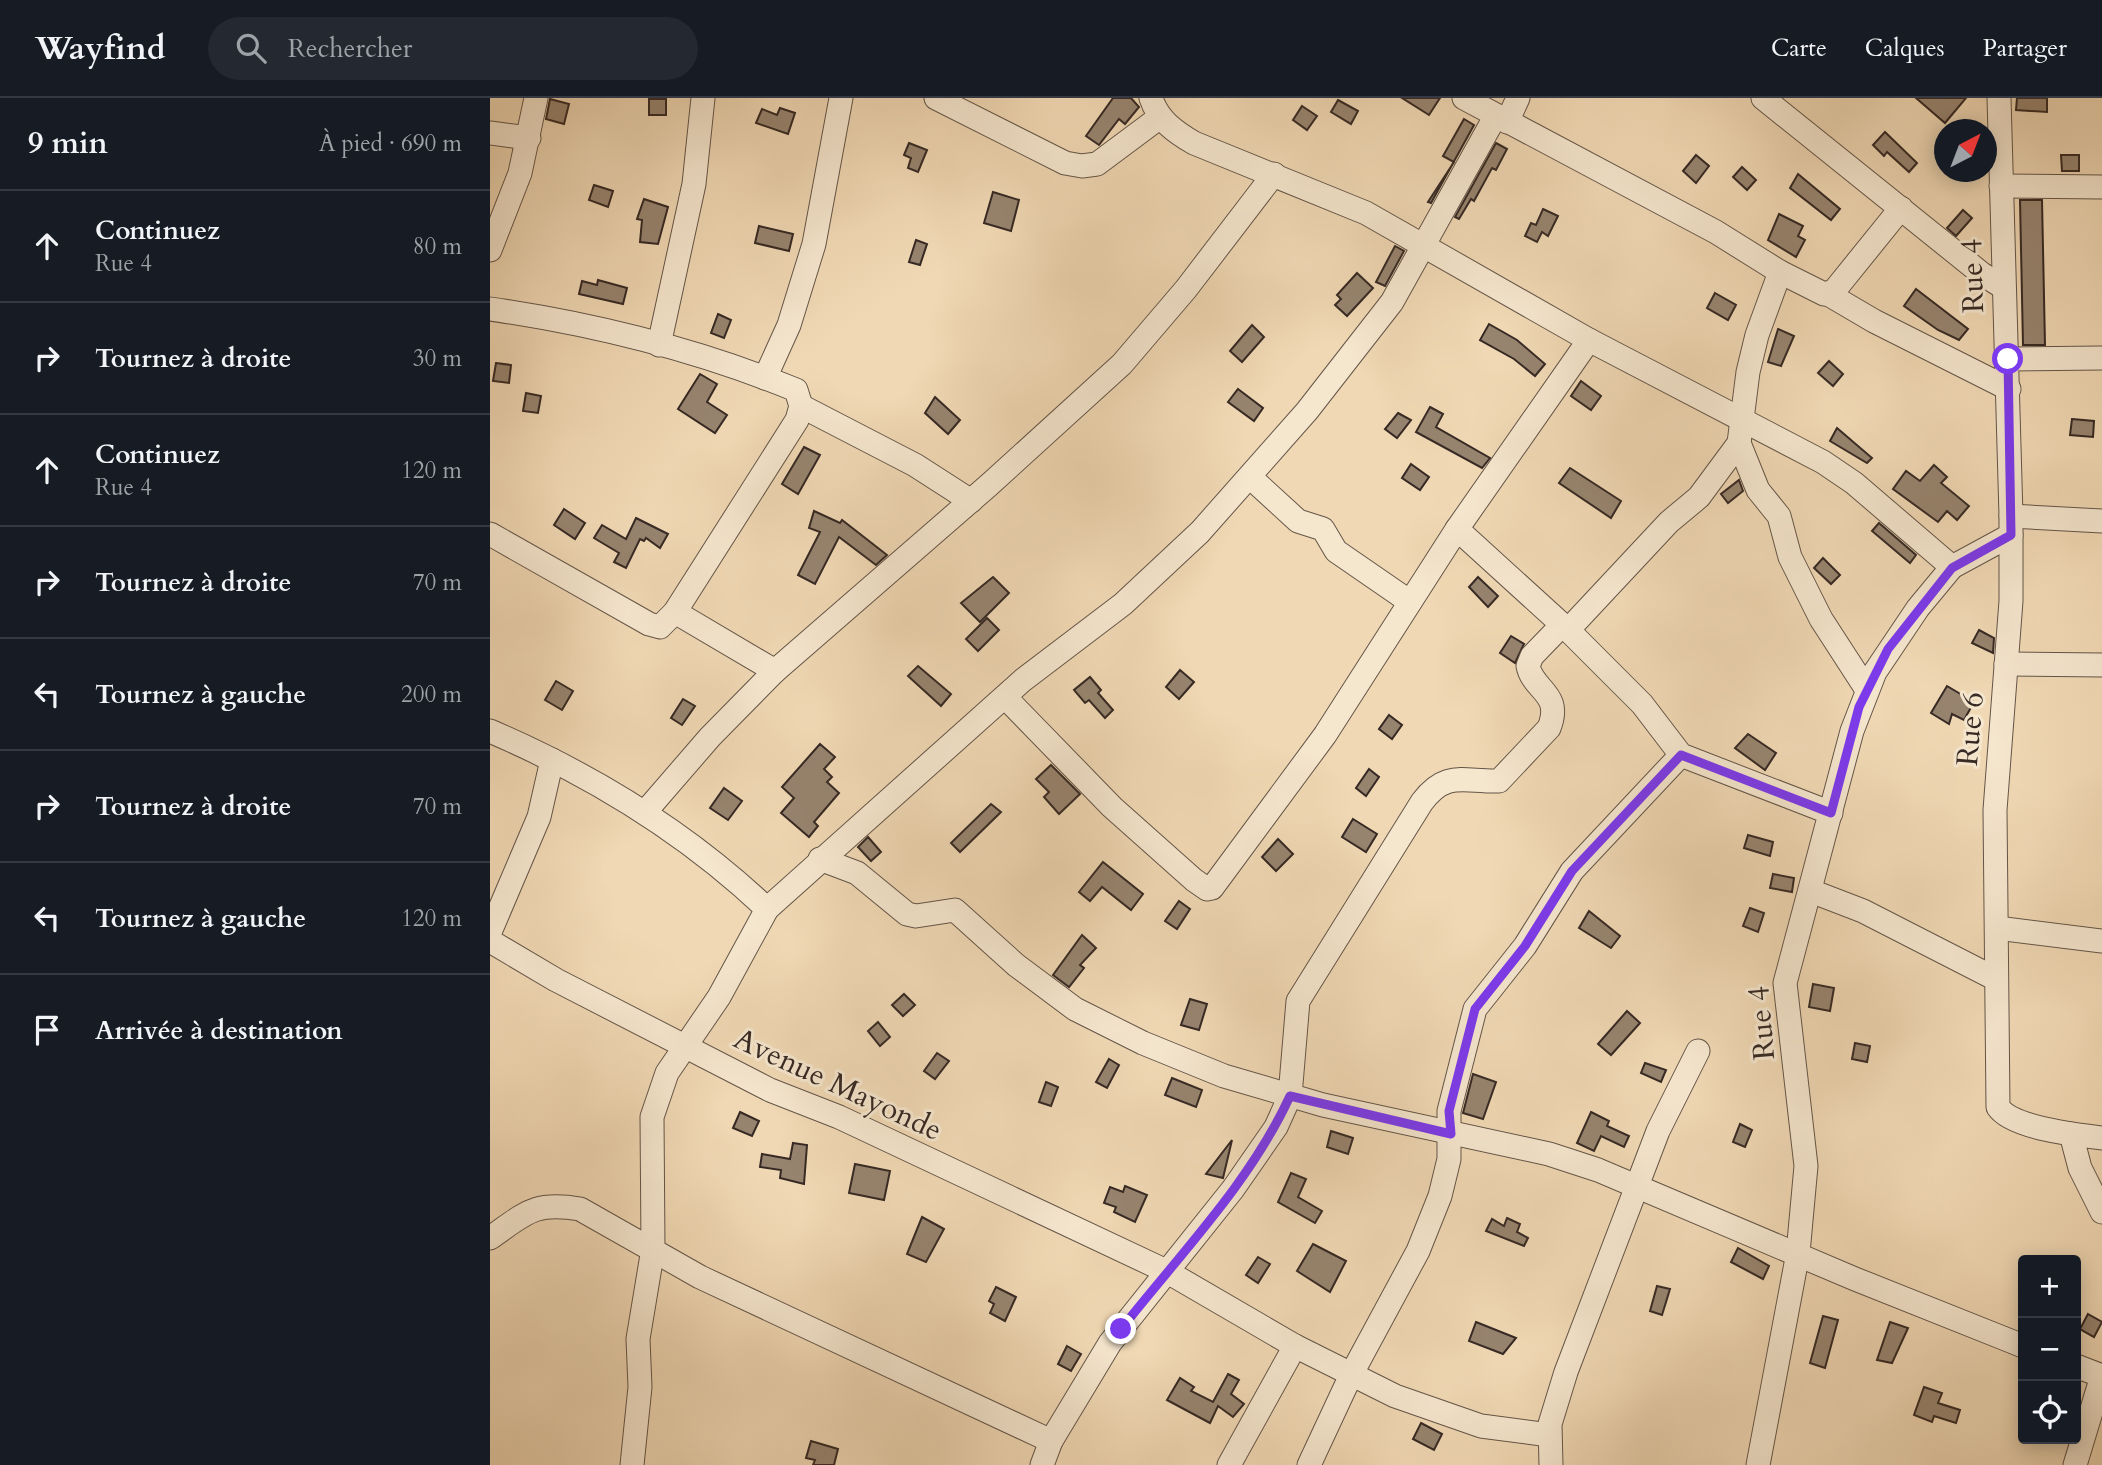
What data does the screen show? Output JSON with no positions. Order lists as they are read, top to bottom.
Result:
{
  "streets": {
    "street": ["Rue 4", "Rue 6", "Avenue Mayonde"]
  },
  "crossings": [
    ["Rue 4", "Rue 6"]
  ],
  "north": "top right",
  "page": {
    "header": "Wayfind",
    "search": "Rechercher",
    "nav": ["Carte", "Calques", "Partager"],
    "heading": ["9 min", "À pied · 690 m"],
    "list": [
      ["Continuez", "Rue 4", "80 m"],
      ["Tournez à droite", "30 m"],
      ["Continuez", "Rue 4", "120 m"],
      ["Tournez à droite", "70 m"],
      ["Tournez à gauche", "200 m"],
      ["Tournez à droite", "70 m"],
      ["Tournez à gauche", "120 m"],
      "Arrivée à destination"
    ],
    "map_buttons": ["+", "−"]
  }
}
